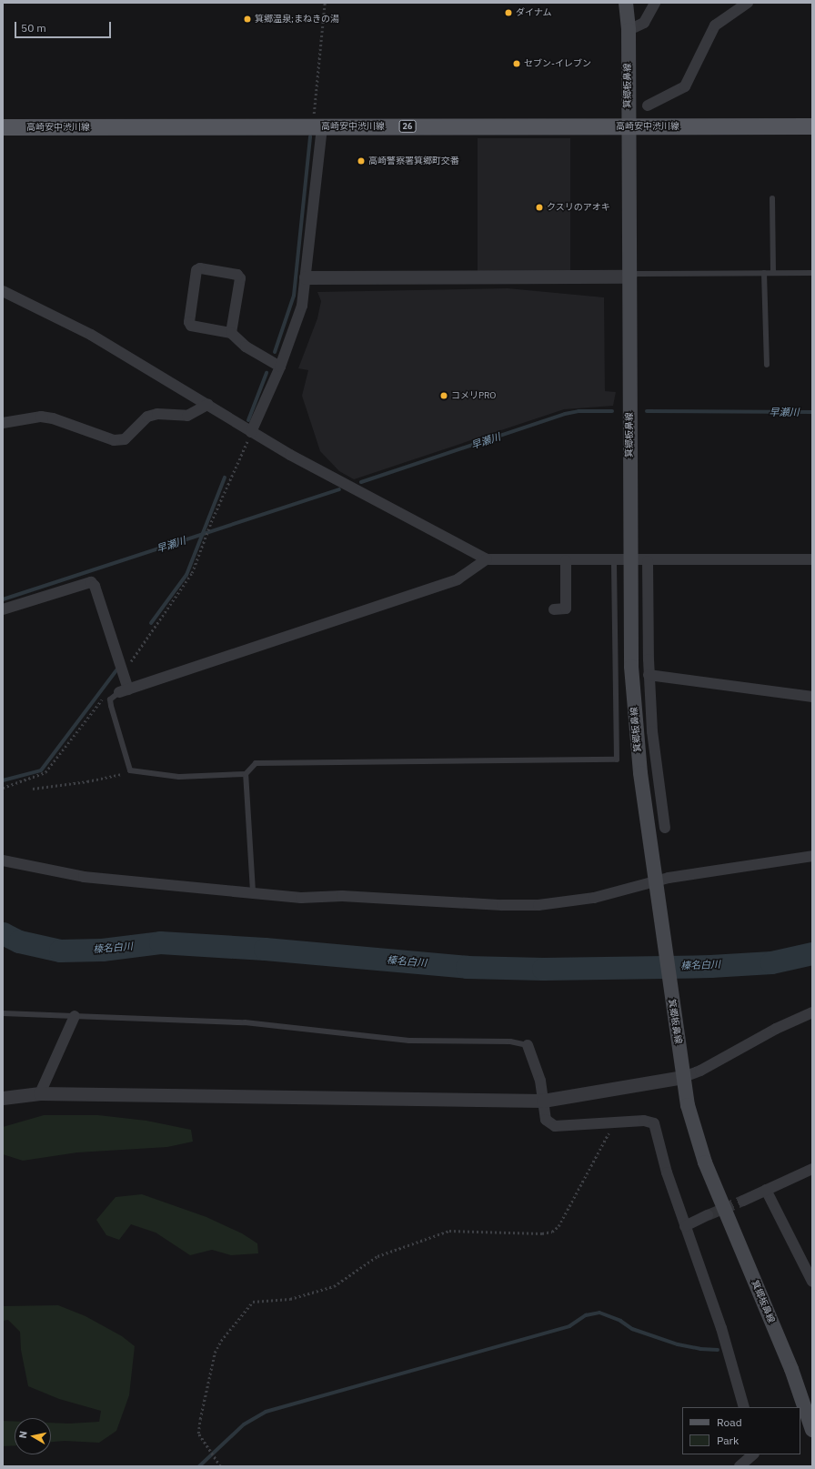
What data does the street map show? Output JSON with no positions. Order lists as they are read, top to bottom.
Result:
{
  "streets": {
    "main road": ["箕郷板鼻線", "高崎安中渋川線", "26"]
  },
  "crossings": [
    ["箕郷板鼻線", "高崎安中渋川線"]
  ],
  "water": ["早瀬川", "榛名白川"],
  "places": [
    "ダイナム",
    "箕郷温泉;まねきの湯",
    "セブン-イレブン",
    "高崎警察署箕郷町交番",
    "クスリのアオキ",
    "コメリPRO"
  ],
  "legend": ["Road", "Park"],
  "scale_bar": "50 m",
  "north": "left"
}
